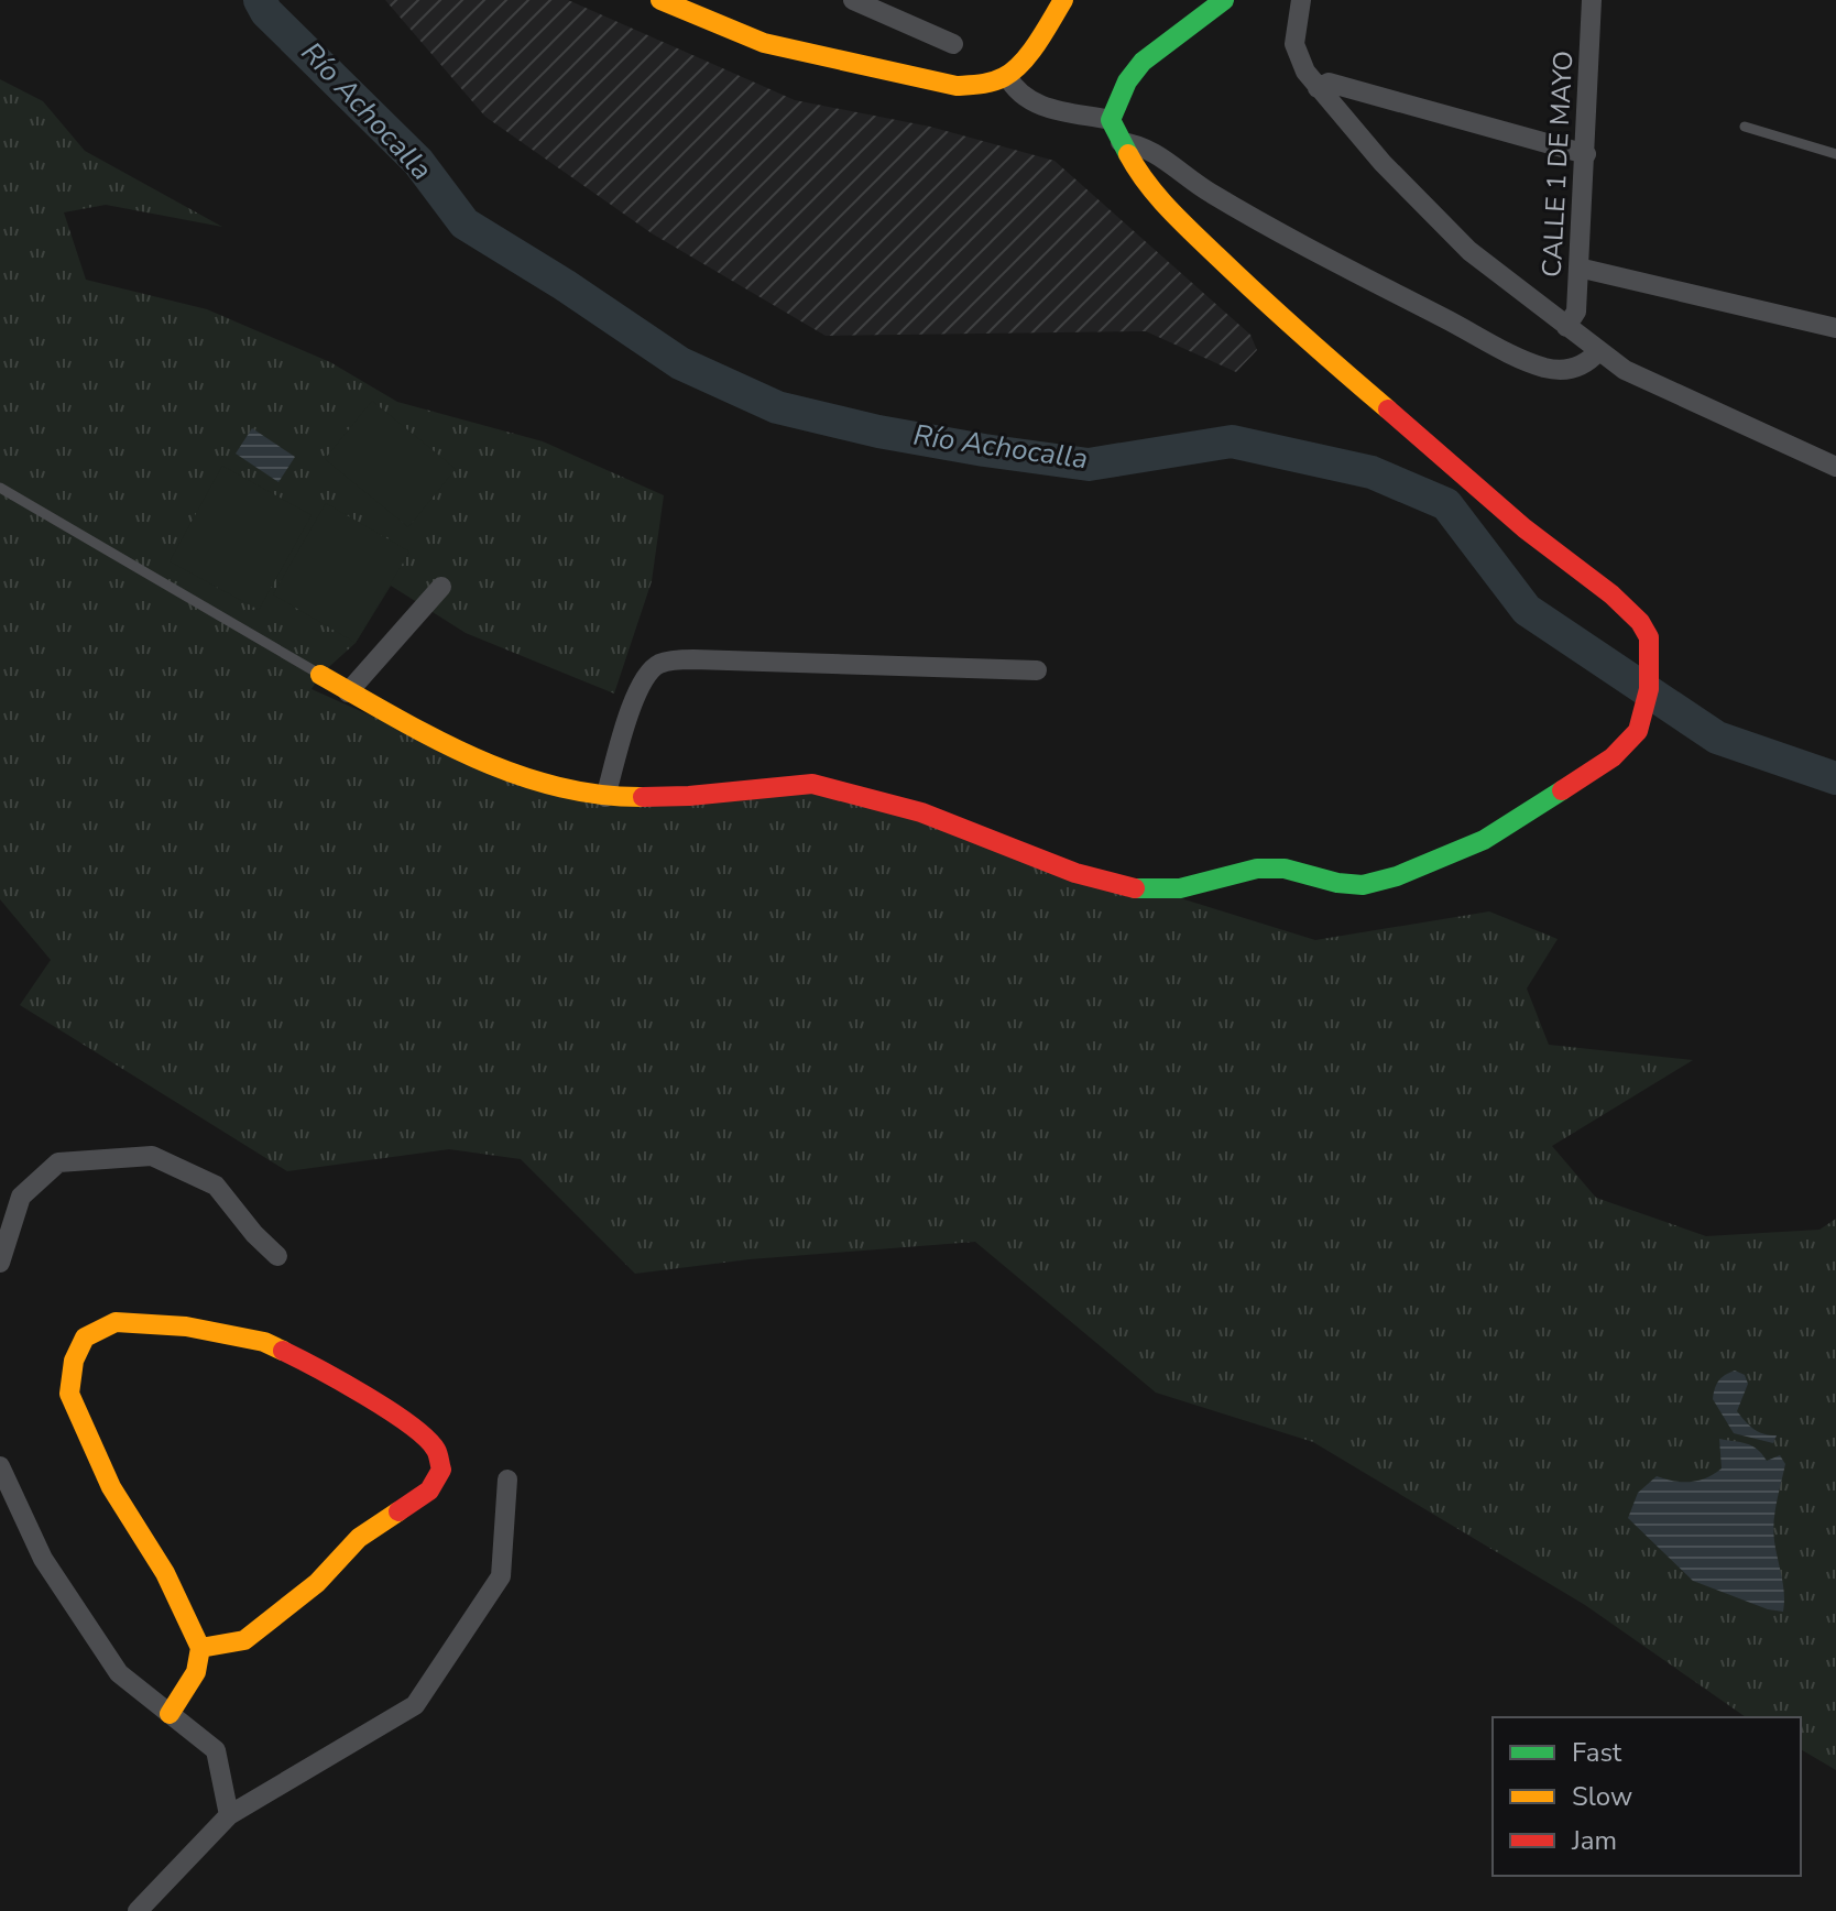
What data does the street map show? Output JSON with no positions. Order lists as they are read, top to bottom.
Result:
{
  "streets": {
    "street": ["CALLE 1 DE MAYO"]
  },
  "water": ["Río Achocalla"],
  "legend": ["Fast", "Slow", "Jam"]
}
